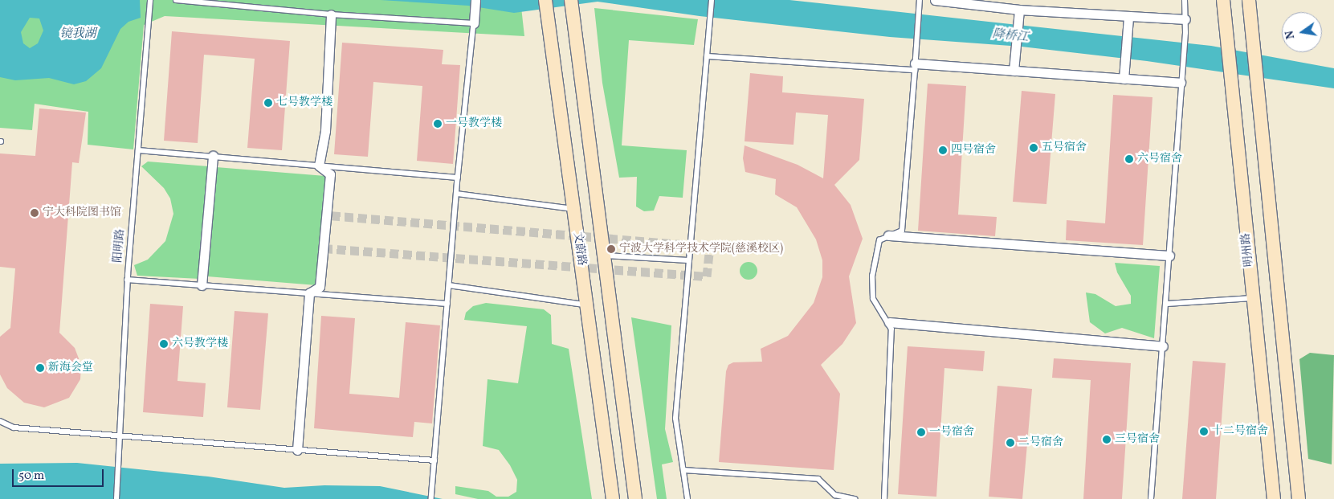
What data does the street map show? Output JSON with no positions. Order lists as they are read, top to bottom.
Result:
{
  "streets": {
    "main road": ["文蔚路", "明州路"],
    "lane": ["阳明路"]
  },
  "water": ["镜我湖", "降桥江"],
  "places": [
    "七号教学楼",
    "一号教学楼",
    "五号宿舍",
    "四号宿舍",
    "六号宿舍",
    "宁大科院图书馆",
    "宁波大学科学技术学院(慈溪校区)",
    "六号教学楼",
    "新海会堂",
    "十二号宿舍",
    "一号宿舍",
    "三号宿舍",
    "二号宿舍"
  ],
  "scale_bar": "50 m",
  "north": "left"
}
